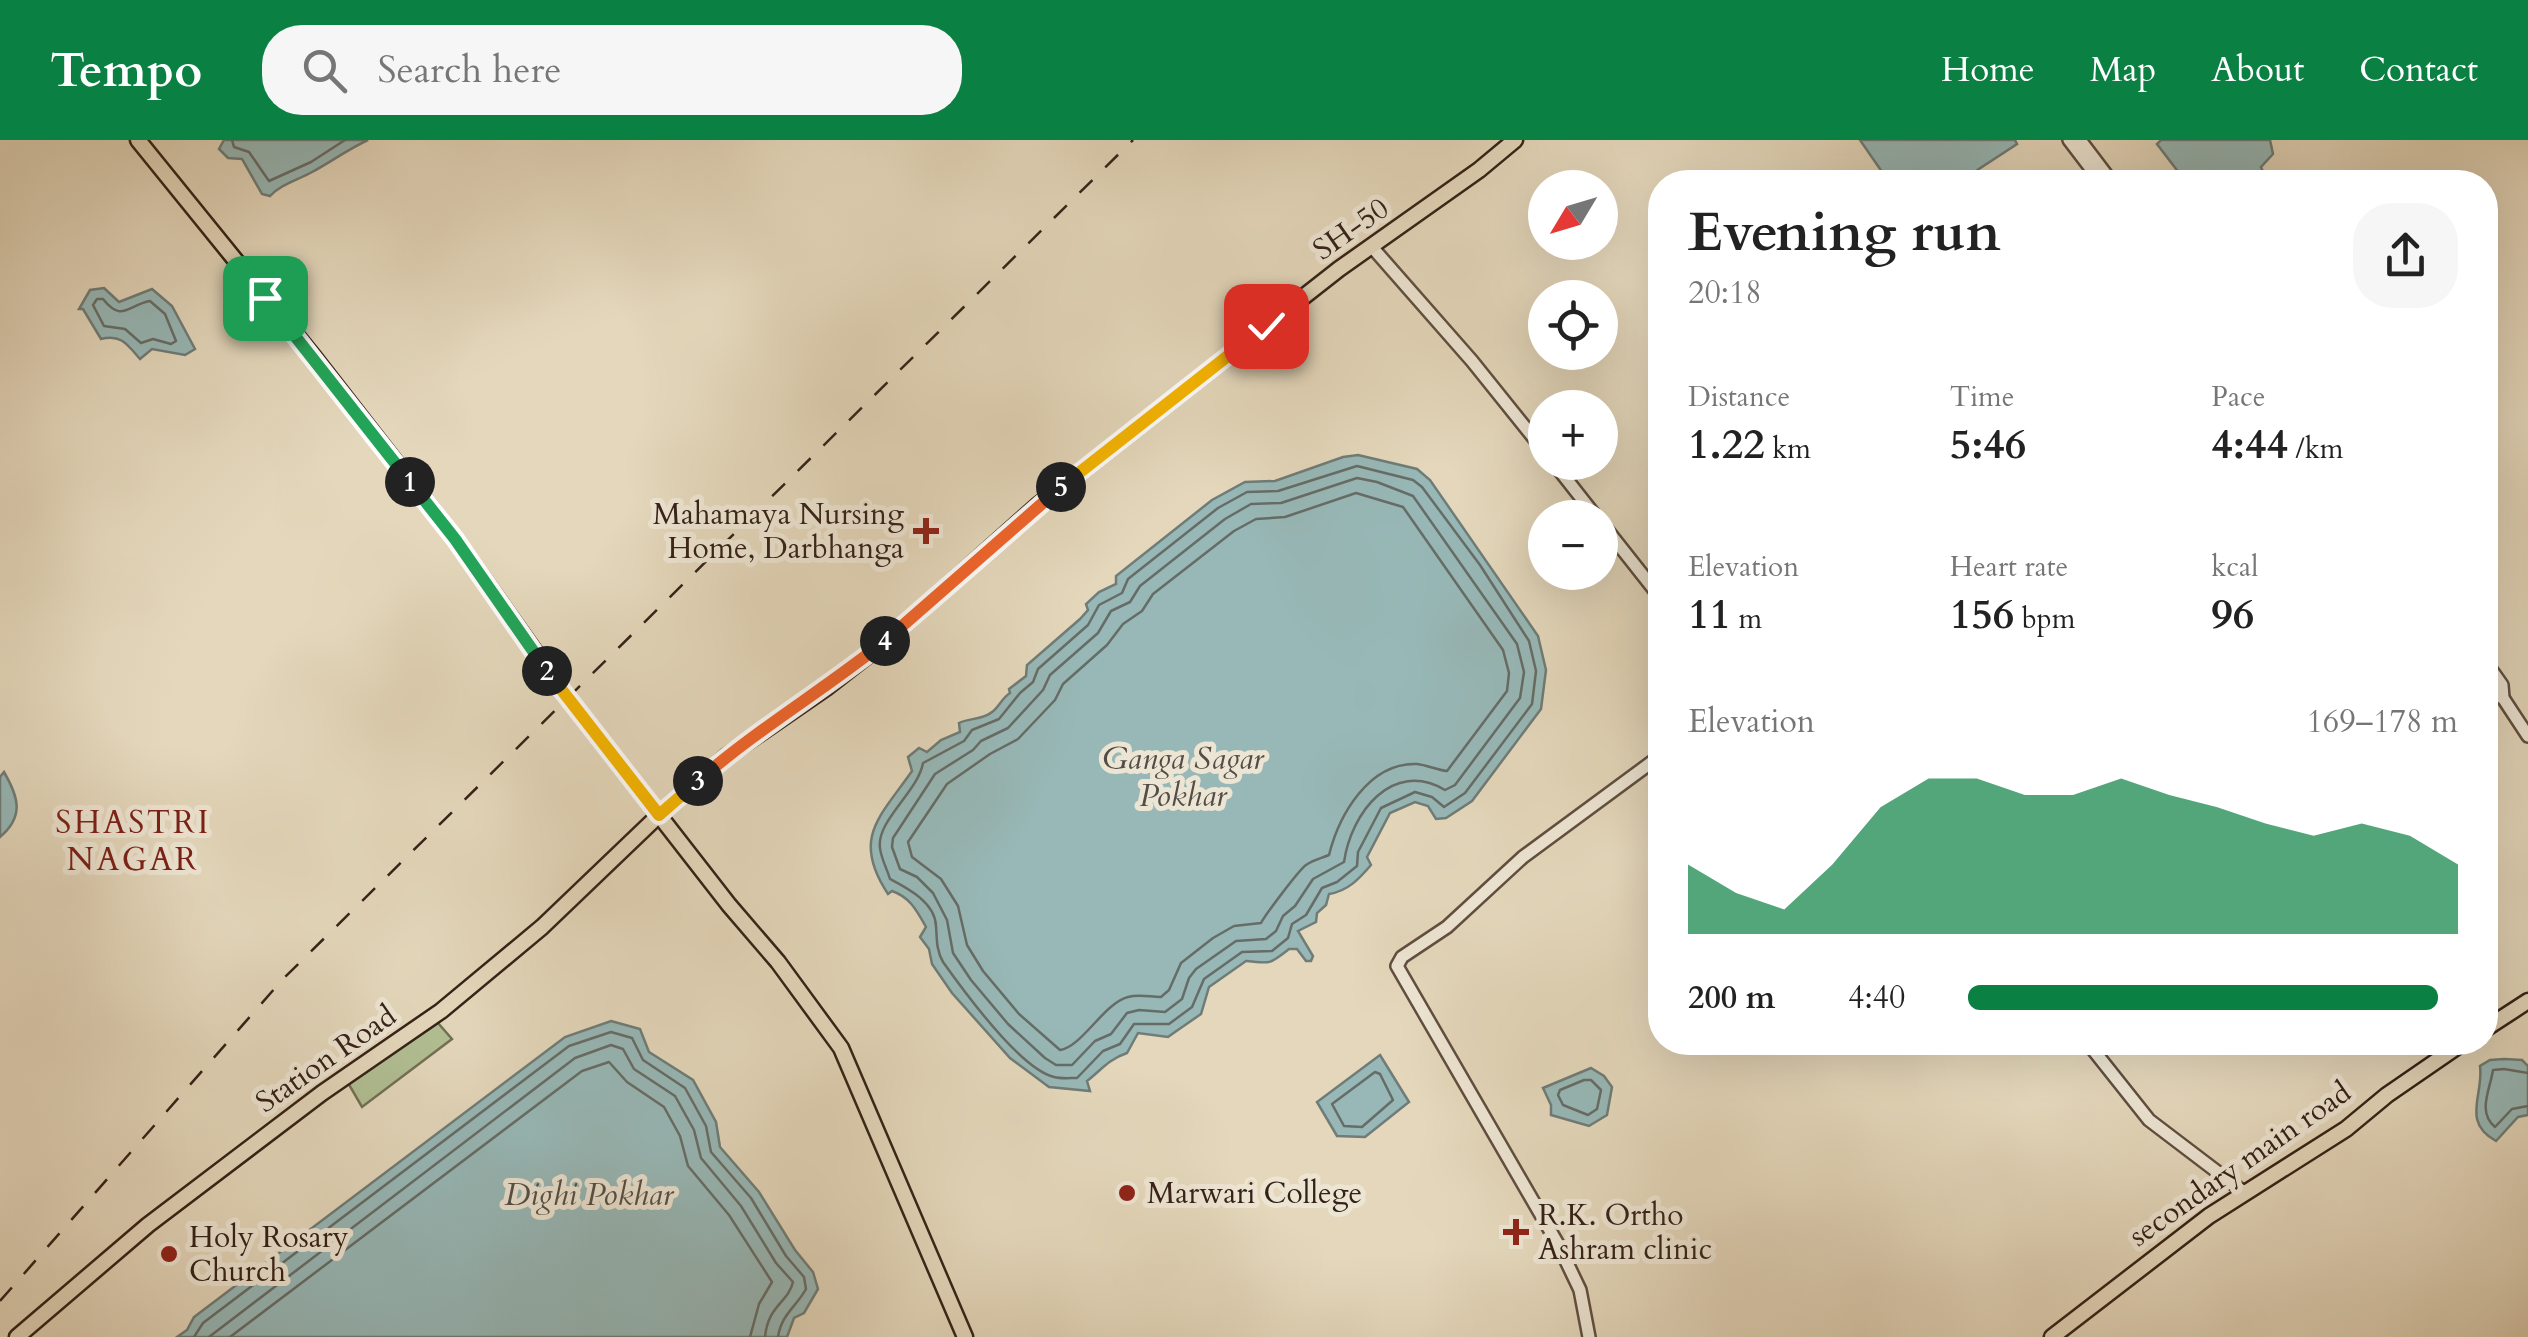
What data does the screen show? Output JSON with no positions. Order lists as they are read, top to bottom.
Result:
{
  "streets": {
    "main road": ["SH-50", "Station Road", "secondary main road"]
  },
  "crossings": [
    ["SH-50", "Station Road"]
  ],
  "districts": ["SHASTRI NAGAR"],
  "water": ["Ganga Sagar Pokhar", "Dighi Pokhar"],
  "places": {
    "health": ["Mahamaya Nursing Home, Darbhanga", "R.K. Ortho Ashram clinic"],
    "other": ["Marwari College", "Holy Rosary Church"]
  },
  "north": "bottom left",
  "page": {
    "header": "Tempo",
    "search": "Search here",
    "nav": [
      "Home",
      "Map",
      "About",
      "Contact"
    ],
    "map_buttons": ["+", "−"],
    "heading": ["Evening run", "20:18"],
    "stats": [
      ["Distance", "1.22 km"],
      ["Time", "5:46"],
      ["Pace", "4:44 /km"],
      ["Elevation", "11 m"],
      ["Heart rate", "156 bpm"],
      ["kcal", "96"]
    ],
    "pins": [
      "1",
      "5",
      "4",
      "2",
      "3"
    ],
    "chart": ["Elevation", "169–178 m"],
    "list": [
      {
        "name": "200 m",
        "note": "4:40"
      }
    ]
  }
}
